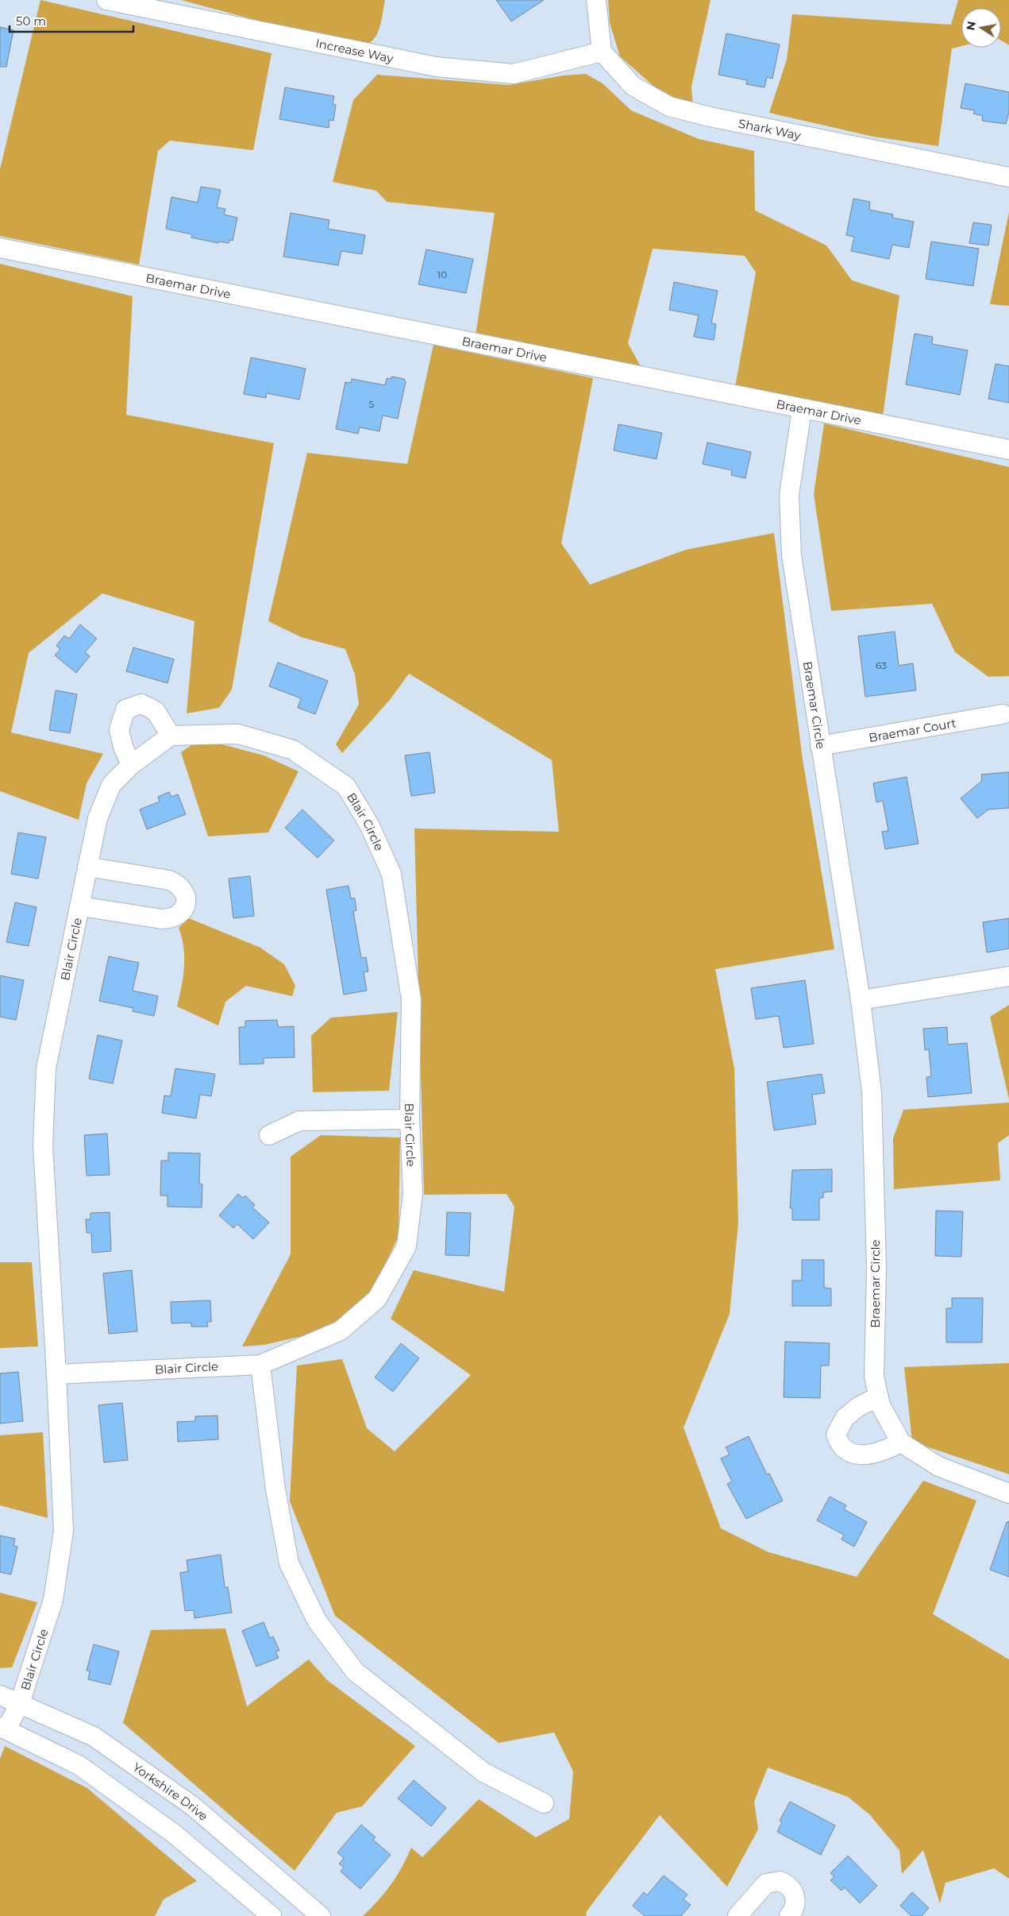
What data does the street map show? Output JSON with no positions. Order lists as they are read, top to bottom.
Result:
{
  "streets": {
    "street": [
      "Increase Way",
      "Shark Way",
      "Braemar Drive",
      "Braemar Circle",
      "Braemar Court",
      "Blair Circle",
      "Yorkshire Drive"
    ]
  },
  "crossings": [
    ["Increase Way", "Shark Way"],
    ["Braemar Drive", "Braemar Circle"],
    ["Braemar Circle", "Braemar Court"],
    ["Blair Circle", "Yorkshire Drive"]
  ],
  "house_numbers": ["10", "5", "63"],
  "scale_bar": "50 m",
  "north": "left"
}
